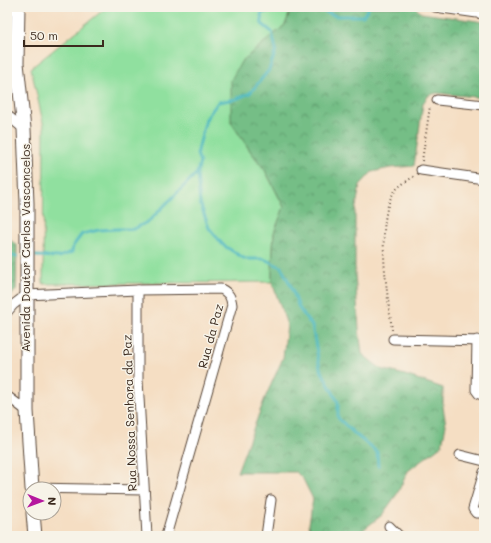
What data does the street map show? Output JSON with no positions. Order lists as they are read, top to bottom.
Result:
{
  "streets": {
    "main road": ["Avenida Doutor Carlos Vasconcelos"],
    "street": ["Rua da Paz", "Rua Nossa Senhora da Paz"]
  },
  "crossings": [
    ["Avenida Doutor Carlos Vasconcelos", "Rua da Paz"],
    ["Rua da Paz", "Rua Nossa Senhora da Paz"]
  ],
  "scale_bar": "50 m",
  "north": "right"
}
